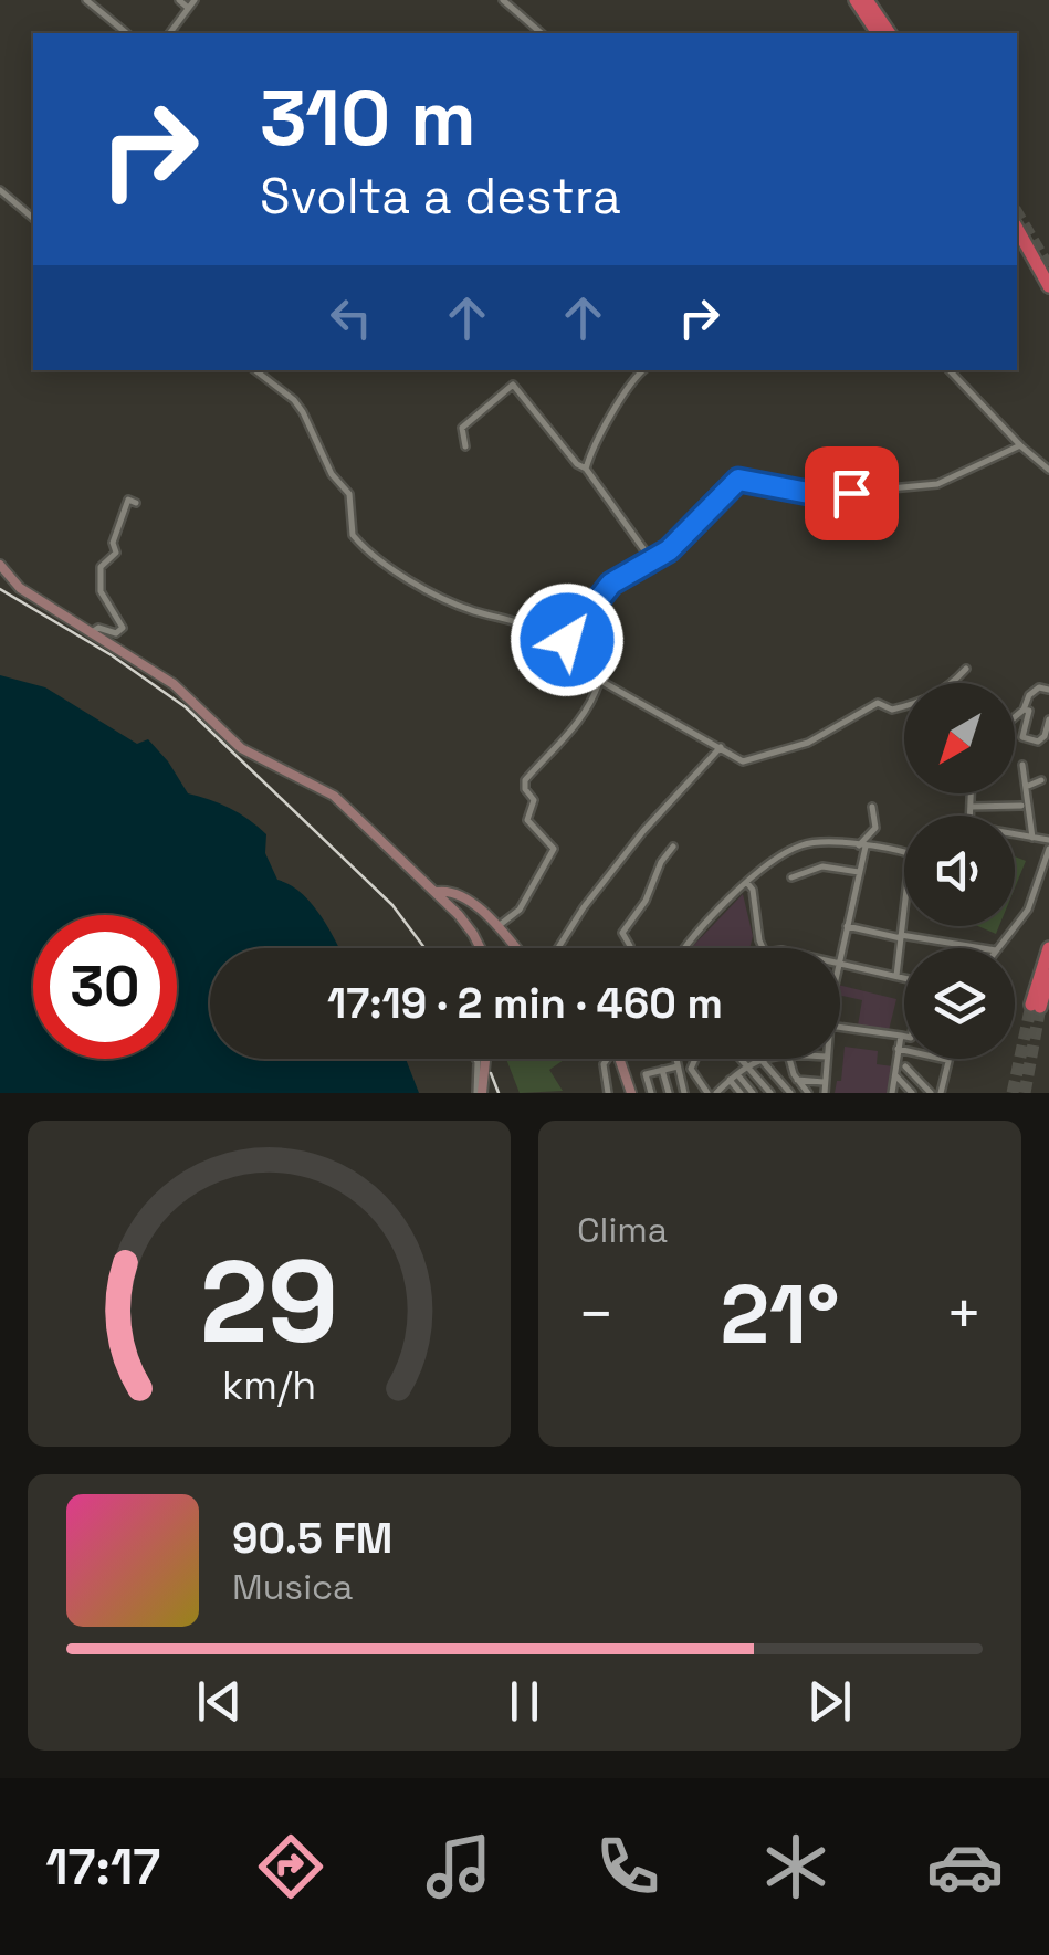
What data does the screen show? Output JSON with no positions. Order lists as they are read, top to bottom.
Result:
{
  "north": "bottom left",
  "page": {
    "turn": ["310 m", "Svolta a destra"],
    "limit": "30",
    "trip": "17:19 · 2 min · 460 m",
    "tile": "Clima",
    "heat": ["−", "21°", "+"],
    "song": ["90.5 FM", "Musica"],
    "tabs": "17:17",
    "gauge": ["29", "km/h"]
  }
}
